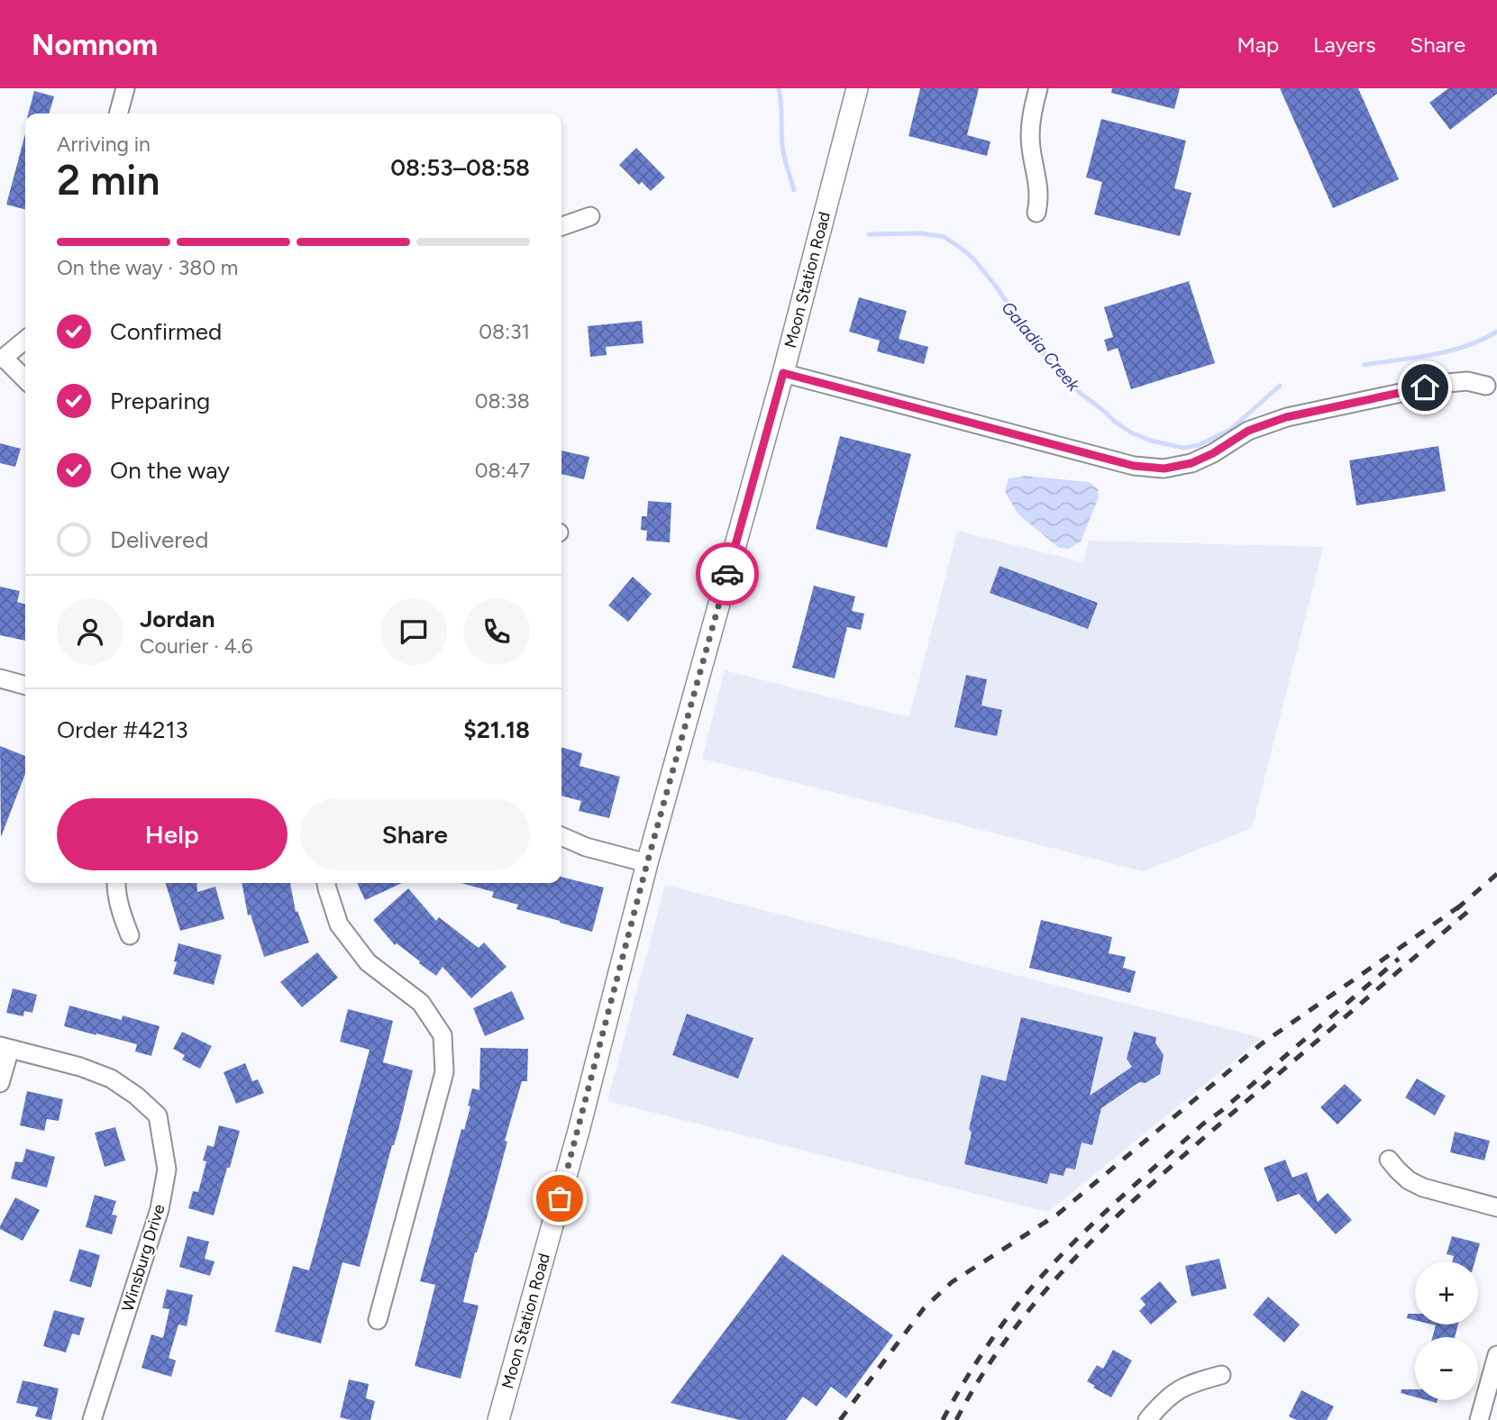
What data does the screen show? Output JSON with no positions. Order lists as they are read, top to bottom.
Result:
{
  "streets": {
    "street": ["Moon Station Road", "Winsburg Drive"]
  },
  "water": ["Galadia Creek"],
  "page": {
    "header": "Nomnom",
    "nav": ["Map", "Layers", "Share"],
    "heading": ["2 min", "Arriving in", "08:53–08:58"],
    "panel": [
      "Jordan",
      "Courier · 4.6",
      "Order #4213",
      "$21.18"
    ],
    "bar": "On the way · 380 m",
    "list": [
      ["Confirmed", "08:31"],
      ["Preparing", "08:38"],
      ["On the way", "08:47"],
      "Delivered"
    ],
    "buttons": ["Help", "Share"],
    "map_buttons": ["+", "−"]
  }
}
